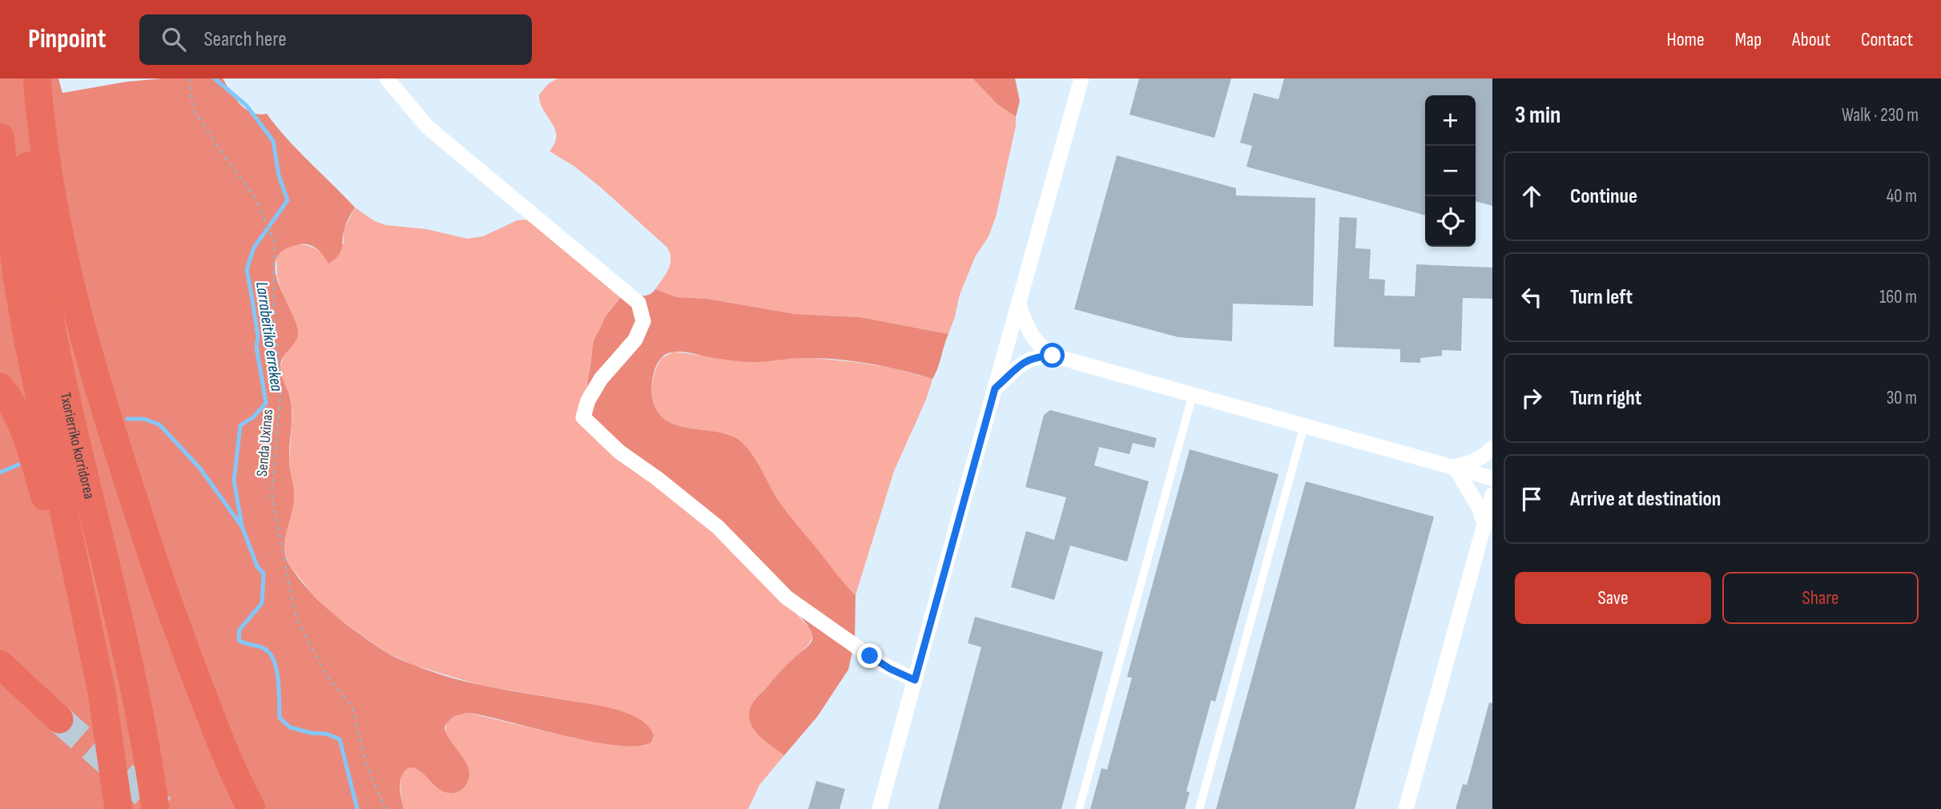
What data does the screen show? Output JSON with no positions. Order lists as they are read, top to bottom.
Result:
{
  "streets": {
    "highway": ["Txorierriko korridorea"],
    "path": ["Senda Uxinas"]
  },
  "water": ["Larrabeitiko errekea"],
  "page": {
    "header": "Pinpoint",
    "search": "Search here",
    "nav": [
      "Home",
      "Map",
      "About",
      "Contact"
    ],
    "heading": ["3 min", "Walk · 230 m"],
    "map_buttons": ["+", "−"],
    "list": [
      ["Continue", "40 m"],
      ["Turn left", "160 m"],
      ["Turn right", "30 m"],
      "Arrive at destination"
    ],
    "buttons": ["Save", "Share"]
  }
}
